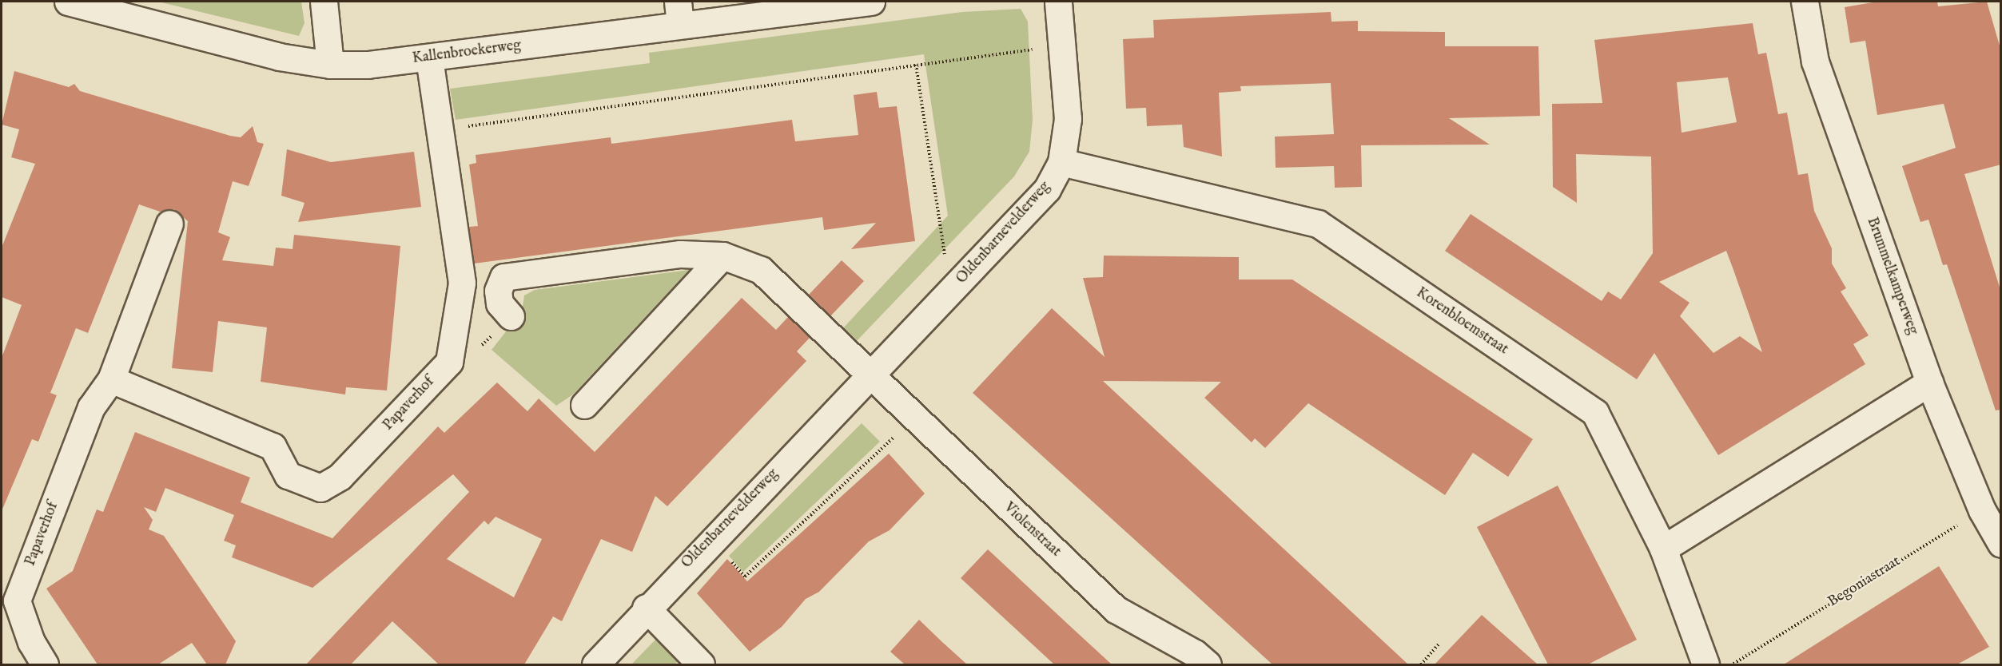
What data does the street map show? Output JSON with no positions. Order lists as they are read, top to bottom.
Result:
{
  "streets": {
    "street": [
      "Kallenbroekerweg",
      "Oldenbarnevelderweg",
      "Brummelkamperweg",
      "Korenbloemstraat",
      "Papaverhof",
      "Violenstraat"
    ],
    "path": ["Begoniastraat"]
  },
  "crossings": [
    ["Kallenbroekerweg", "Papaverhof"],
    ["Oldenbarnevelderweg", "Korenbloemstraat"],
    ["Oldenbarnevelderweg", "Violenstraat"],
    ["Brummelkamperweg", "Begoniastraat"]
  ]
}
